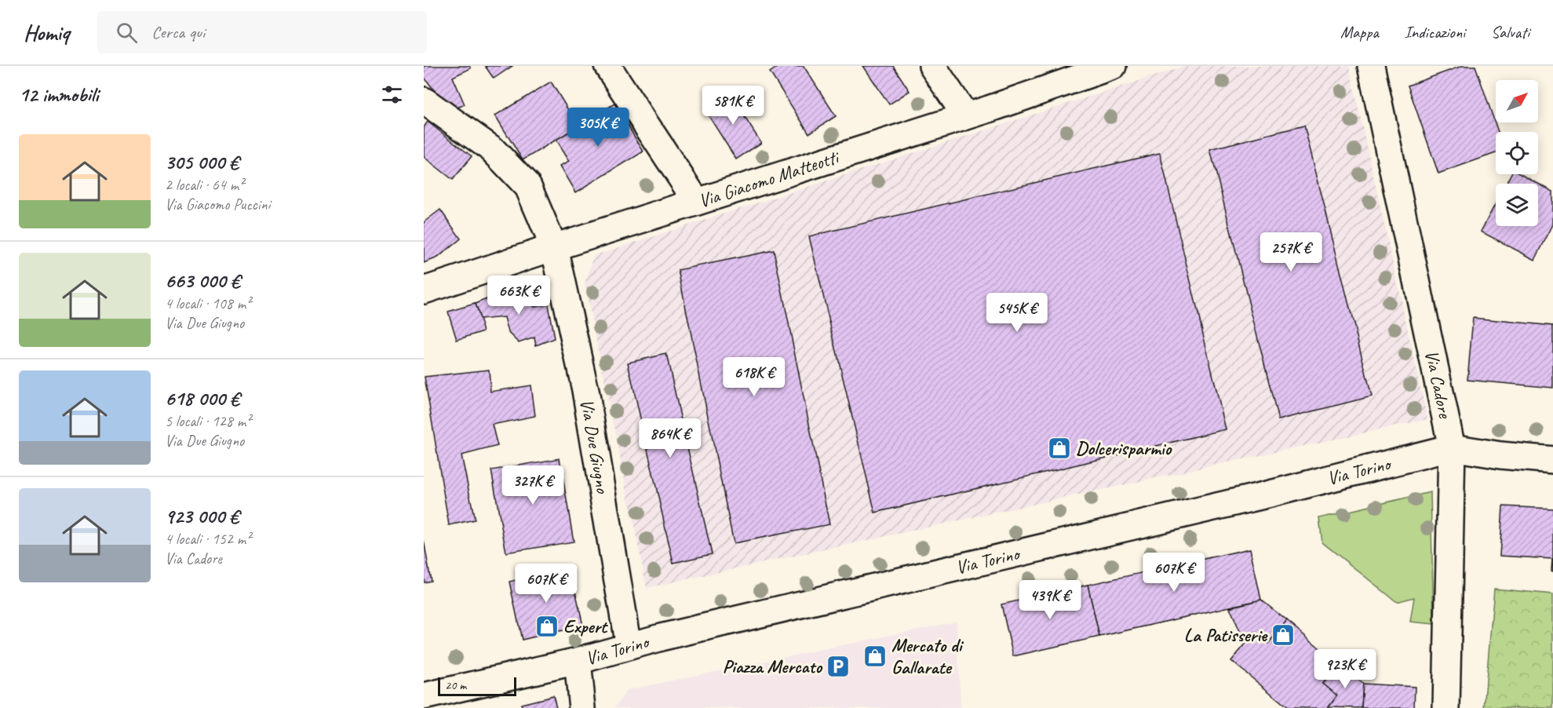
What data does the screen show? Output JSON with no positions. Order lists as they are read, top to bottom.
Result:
{
  "streets": {
    "street": [
      "Via Giacomo Matteotti",
      "Via Cadore",
      "Via Due Giugno",
      "Via Torino"
    ]
  },
  "crossings": [
    ["Via Giacomo Matteotti", "Via Due Giugno"],
    ["Via Cadore", "Via Torino"],
    ["Via Due Giugno", "Via Torino"]
  ],
  "places": {
    "shop": [
      "Dolcerisparmio",
      "Expert",
      "La Patisserie",
      "Mercato di Gallarate"
    ],
    "parking": ["Piazza Mercato"]
  },
  "scale_bar": "20 m",
  "north": "top right",
  "page": {
    "header": "Homiq",
    "search": "Cerca qui",
    "nav": ["Mappa", "Indicazioni", "Salvati"],
    "heading": "12 immobili",
    "price": [
      "581K €",
      "305K €",
      "257K €",
      "663K €",
      "545K €",
      "618K €",
      "864K €",
      "327K €",
      "607K €",
      "607K €",
      "439K €",
      "923K €"
    ],
    "list": [
      {
        "name": "305 000 €",
        "note": "2 locali · 64 m² · Via Giacomo Puccini"
      },
      {
        "name": "663 000 €",
        "note": "4 locali · 108 m² · Via Due Giugno"
      },
      {
        "name": "618 000 €",
        "note": "5 locali · 128 m² · Via Due Giugno"
      },
      {
        "name": "923 000 €",
        "note": "4 locali · 152 m² · Via Cadore"
      }
    ],
    "scale": "20 m"
  }
}
